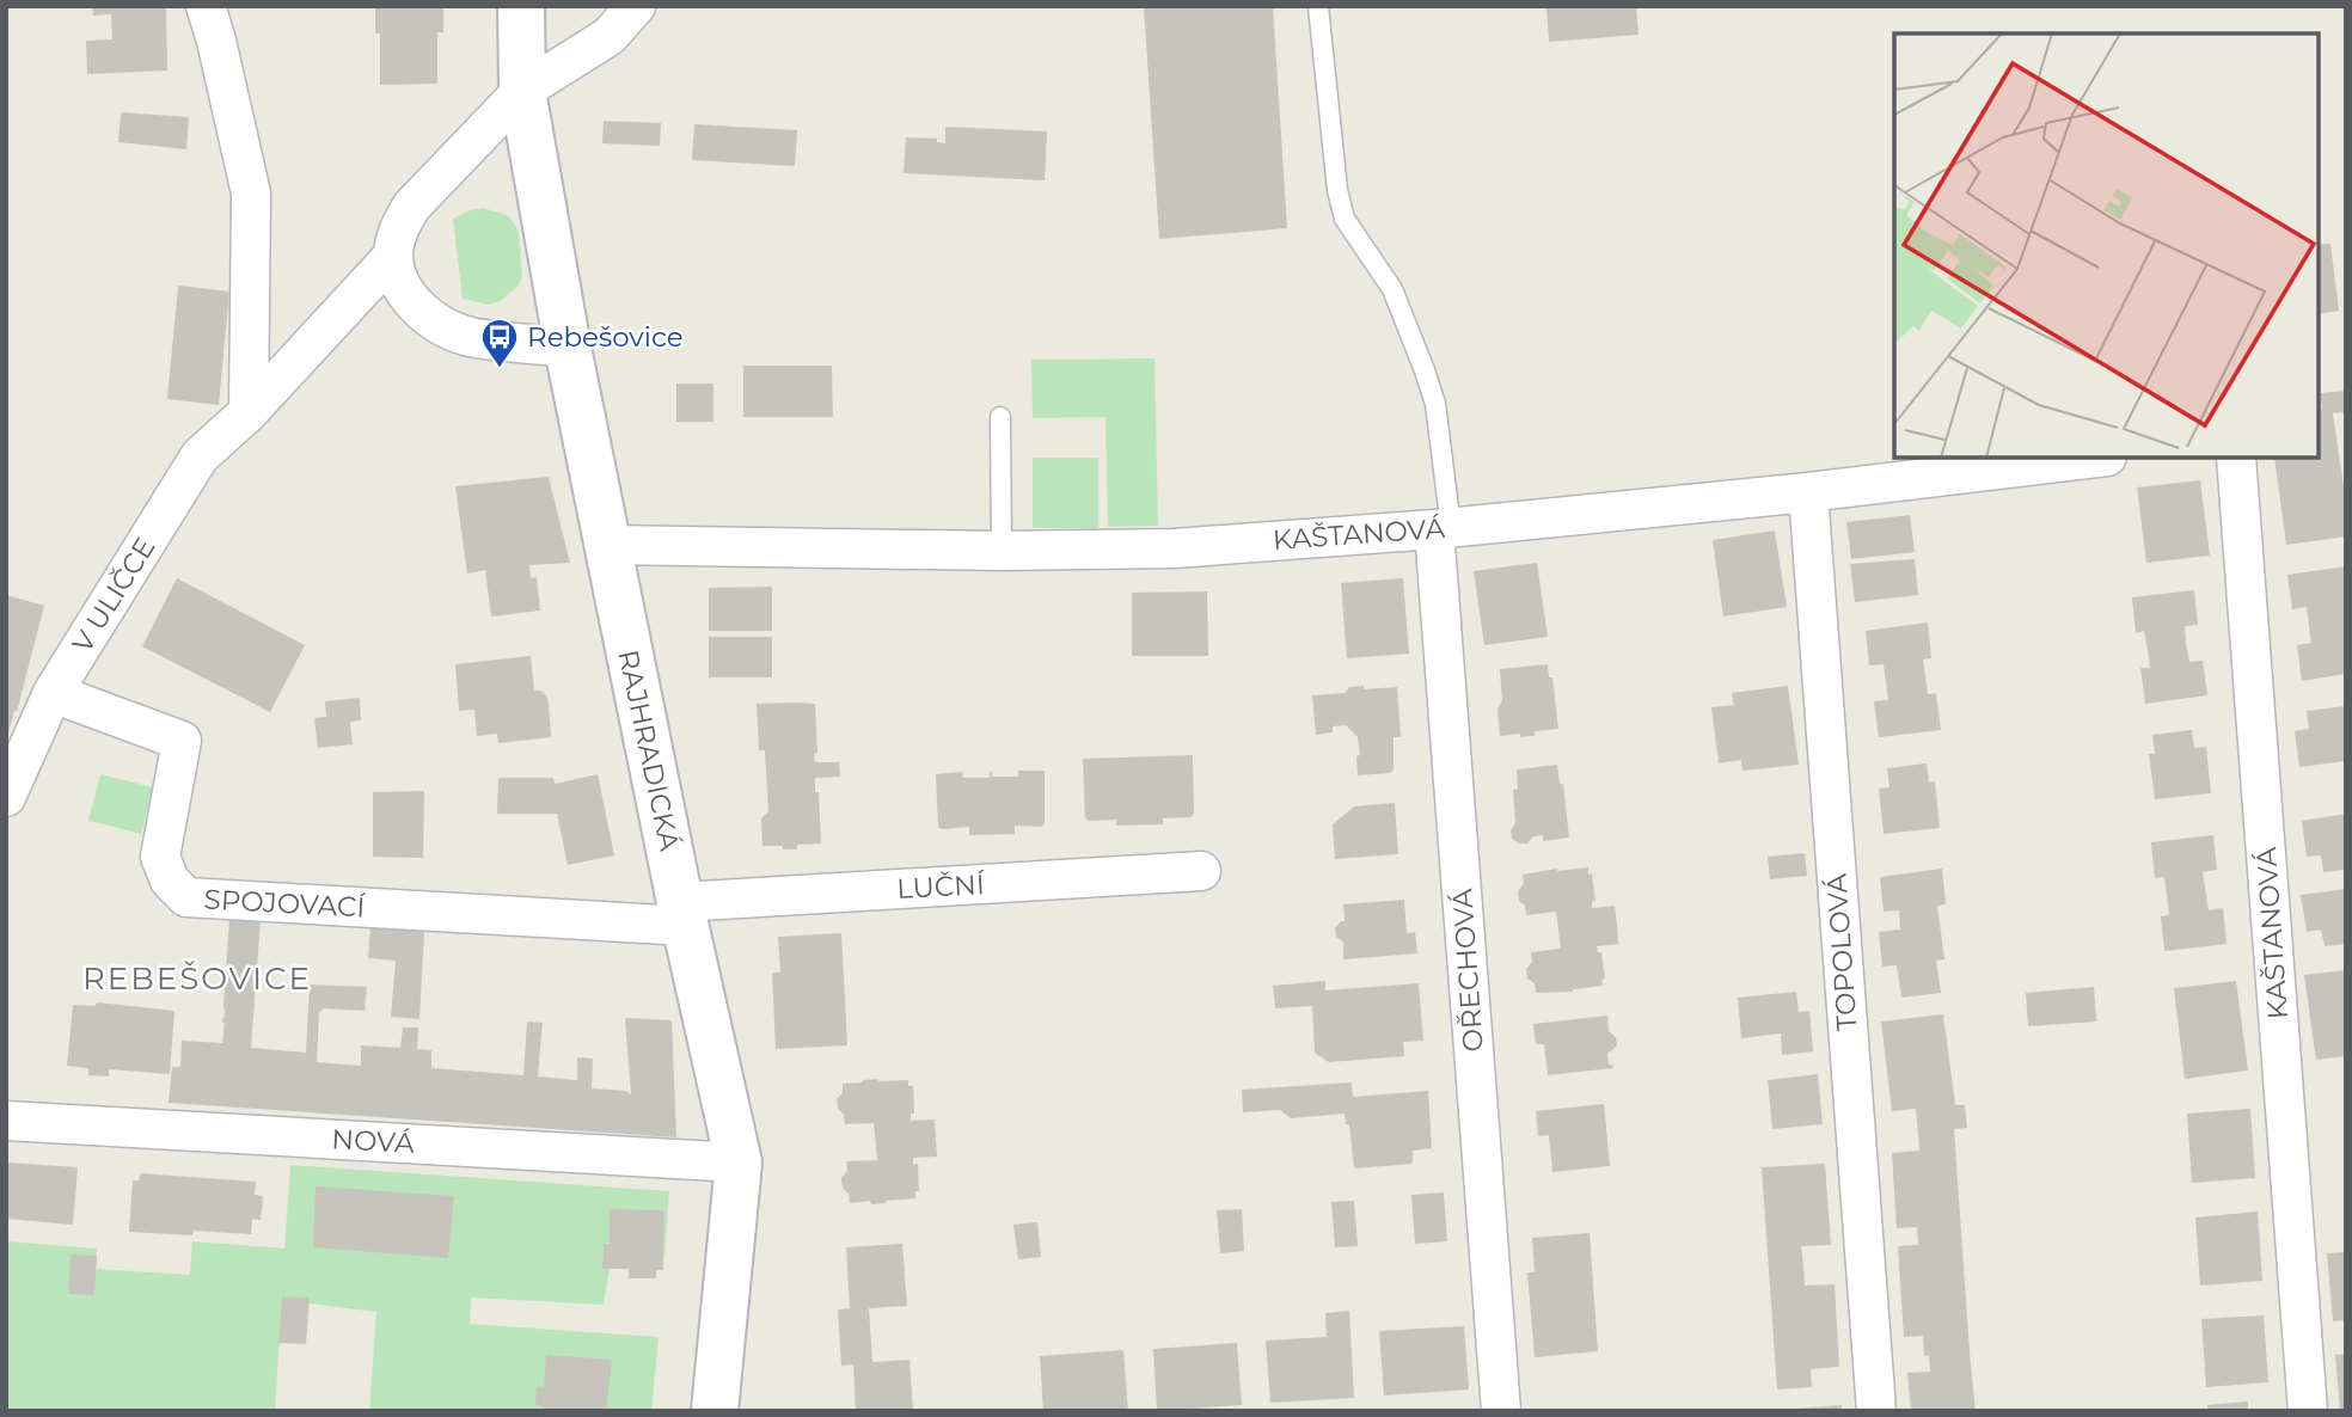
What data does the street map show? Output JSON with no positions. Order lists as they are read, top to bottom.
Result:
{
  "streets": {
    "street": [
      "KAŠTANOVÁ",
      "V ULIČCE",
      "RAJHRADICKÁ",
      "LUČNÍ",
      "SPOJOVACÍ",
      "TOPOLOVÁ",
      "OŘECHOVÁ",
      "NOVÁ"
    ]
  },
  "crossings": [
    ["KAŠTANOVÁ", "RAJHRADICKÁ"],
    ["KAŠTANOVÁ", "TOPOLOVÁ"],
    ["KAŠTANOVÁ", "OŘECHOVÁ"],
    ["V ULIČCE", "RAJHRADICKÁ"],
    ["V ULIČCE", "SPOJOVACÍ"],
    ["RAJHRADICKÁ", "LUČNÍ"],
    ["RAJHRADICKÁ", "SPOJOVACÍ"],
    ["RAJHRADICKÁ", "NOVÁ"],
    ["LUČNÍ", "SPOJOVACÍ"]
  ],
  "districts": ["REBEŠOVICE"],
  "places": {
    "bus stop": ["Rebešovice"]
  }
}
